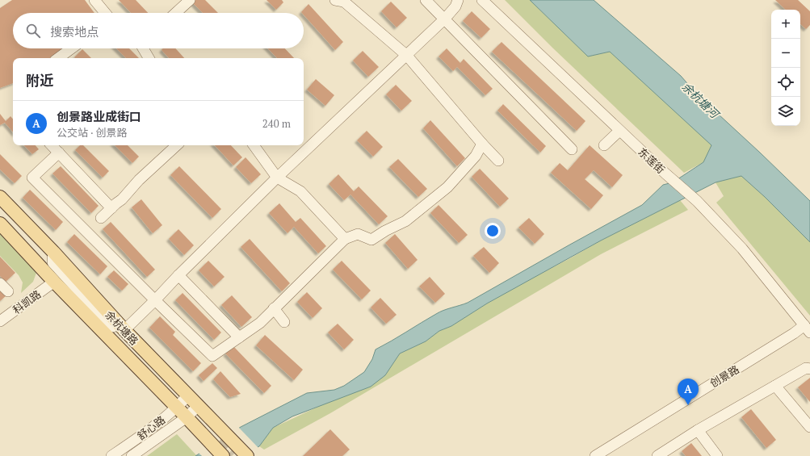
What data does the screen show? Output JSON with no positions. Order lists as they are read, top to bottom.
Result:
{
  "streets": {
    "main road": ["余杭塘路"],
    "street": [
      "东莲街",
      "科凯路",
      "创景路",
      "舒心路"
    ]
  },
  "crossings": [
    ["东莲街", "创景路"],
    ["科凯路", "余杭塘路"],
    ["余杭塘路", "舒心路"]
  ],
  "water": ["余杭塘河"],
  "page": {
    "map_buttons": ["+", "−"],
    "search": "搜索地点",
    "heading": "附近",
    "list": [
      {
        "mark": "A",
        "name": "创景路业成街口",
        "note": "公交站 · 创景路",
        "value": "240 m"
      }
    ],
    "pins": "A"
  }
}
